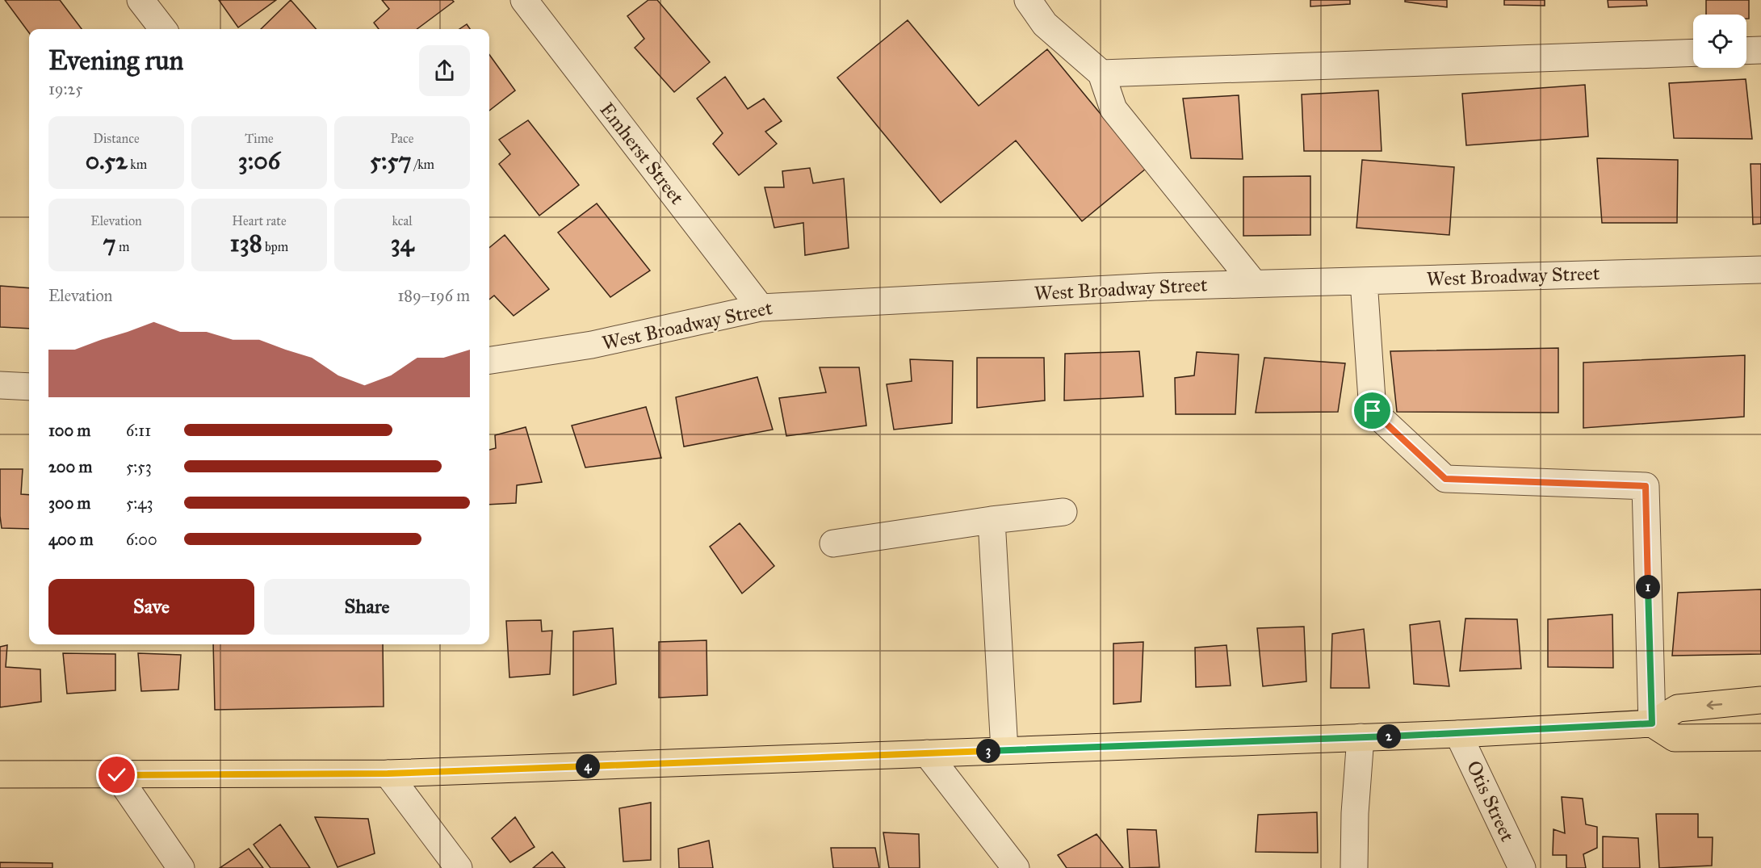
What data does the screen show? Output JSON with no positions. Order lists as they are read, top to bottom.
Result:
{
  "streets": {
    "street": ["Emherst Street", "West Broadway Street", "Otis Street"]
  },
  "crossings": [
    ["Emherst Street", "West Broadway Street"]
  ],
  "page": {
    "heading": ["Evening run", "19:25"],
    "stats": [
      ["Distance", "0.52 km"],
      ["Time", "3:06"],
      ["Pace", "5:57 /km"],
      ["Elevation", "7 m"],
      ["Heart rate", "138 bpm"],
      ["kcal", "34"]
    ],
    "chart": ["Elevation", "189–196 m"],
    "list": [
      {
        "name": "100 m",
        "note": "6:11"
      },
      {
        "name": "200 m",
        "note": "5:53"
      },
      {
        "name": "300 m",
        "note": "5:43"
      },
      {
        "name": "400 m",
        "note": "6:00"
      }
    ],
    "buttons": ["Save", "Share"],
    "pins": [
      "1",
      "2",
      "3",
      "4"
    ]
  }
}
